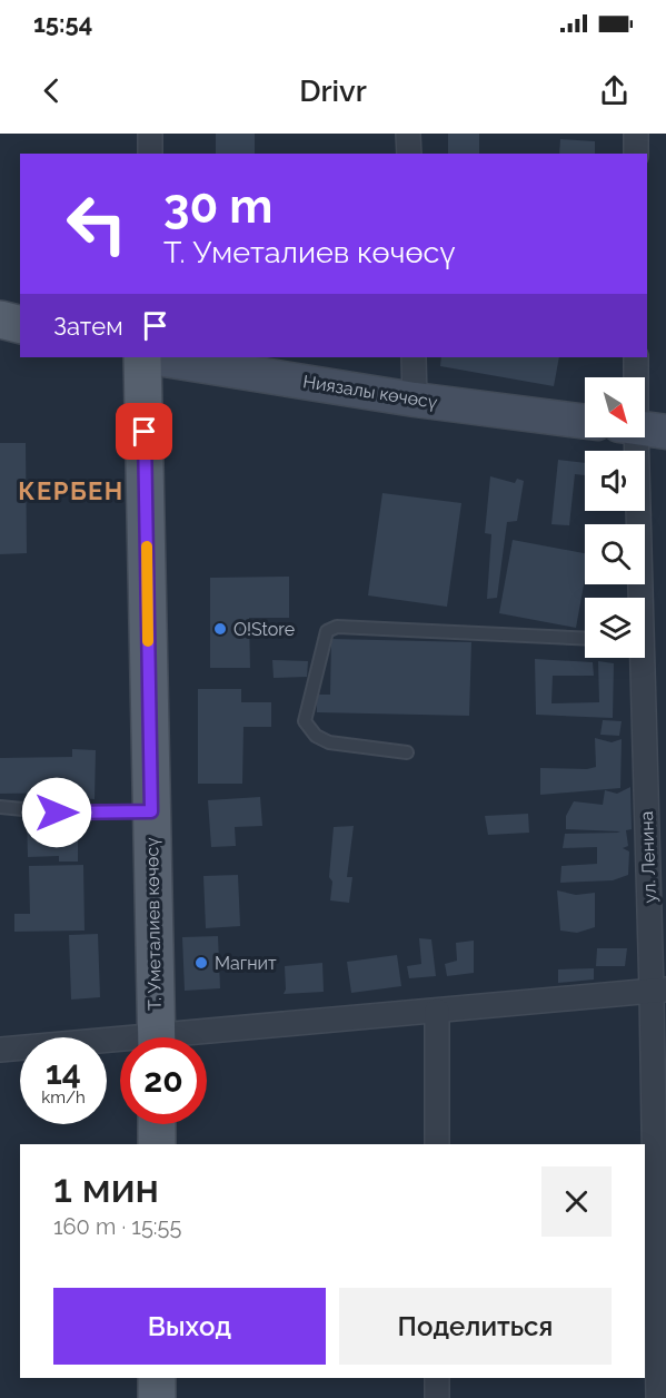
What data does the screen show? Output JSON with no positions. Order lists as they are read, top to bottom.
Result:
{
  "streets": {
    "main road": ["Т. Уметалиев көчөсү"],
    "street": ["Ниязалы көчөсү", "ул. Ленина"]
  },
  "districts": ["КЕРБЕН"],
  "places": ["O!Store", "Магнит"],
  "north": "bottom right",
  "page": {
    "status": "15:54",
    "header": "Drivr",
    "turn": ["30 m", "Т. Уметалиев көчөсү"],
    "then": "Затем",
    "speed": "14 km/h",
    "limit": "20",
    "heading": ["1 мин", "160 m · 15:55"],
    "buttons": ["Выход", "Поделиться"]
  }
}
